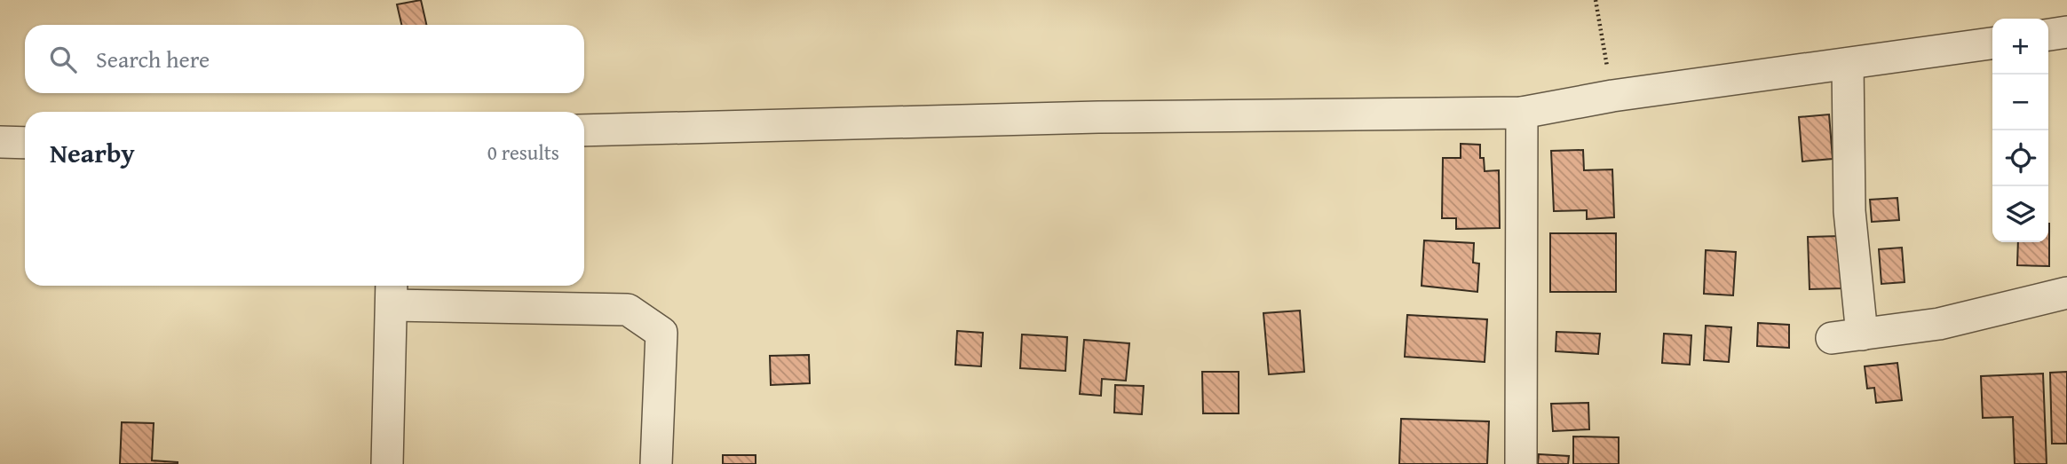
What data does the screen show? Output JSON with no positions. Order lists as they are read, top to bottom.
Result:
{
  "page": {
    "map_buttons": ["+", "−"],
    "search": "Search here",
    "heading": ["Nearby", "0 results"]
  }
}
